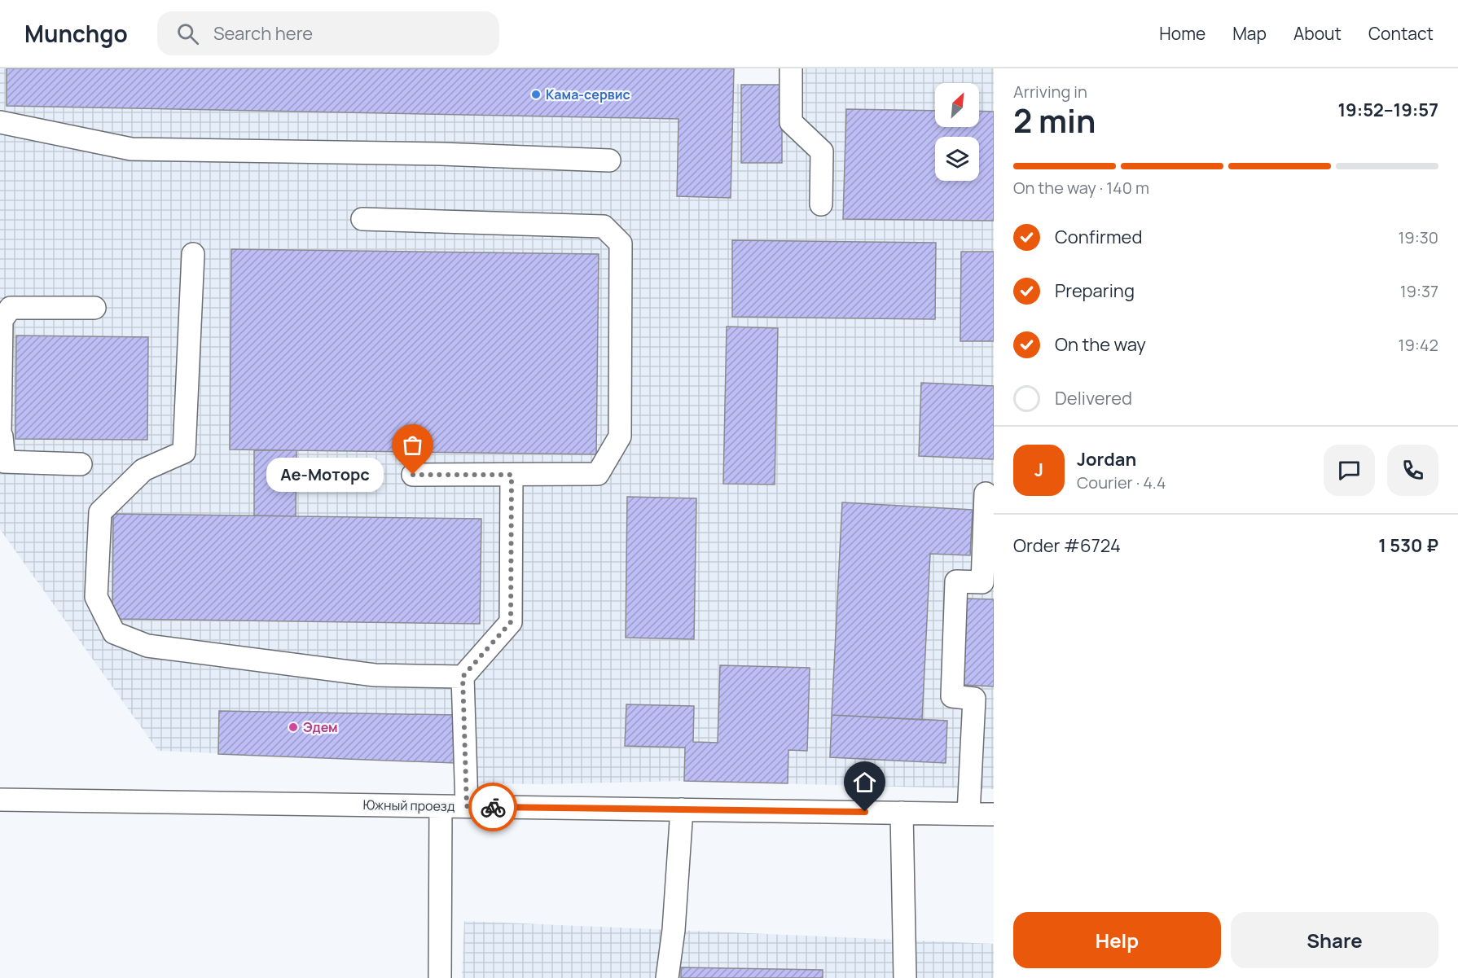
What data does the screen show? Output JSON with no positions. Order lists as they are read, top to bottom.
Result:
{
  "streets": {
    "street": ["Южный проезд"]
  },
  "places": ["Кама-сервис", "Ае-Моторс", "Эдем"],
  "north": "top right",
  "page": {
    "header": "Munchgo",
    "search": "Search here",
    "nav": [
      "Home",
      "Map",
      "About",
      "Contact"
    ],
    "heading": ["2 min", "Arriving in", "19:52–19:57"],
    "panel": [
      "Jordan",
      "Courier · 4.4",
      "Order #6724",
      "1 530 ₽"
    ],
    "bar": "On the way · 140 m",
    "list": [
      ["Confirmed", "19:30"],
      ["Preparing", "19:37"],
      ["On the way", "19:42"],
      "Delivered"
    ],
    "round": "J",
    "bubble": "Ае-Моторс",
    "buttons": ["Help", "Share"]
  }
}
